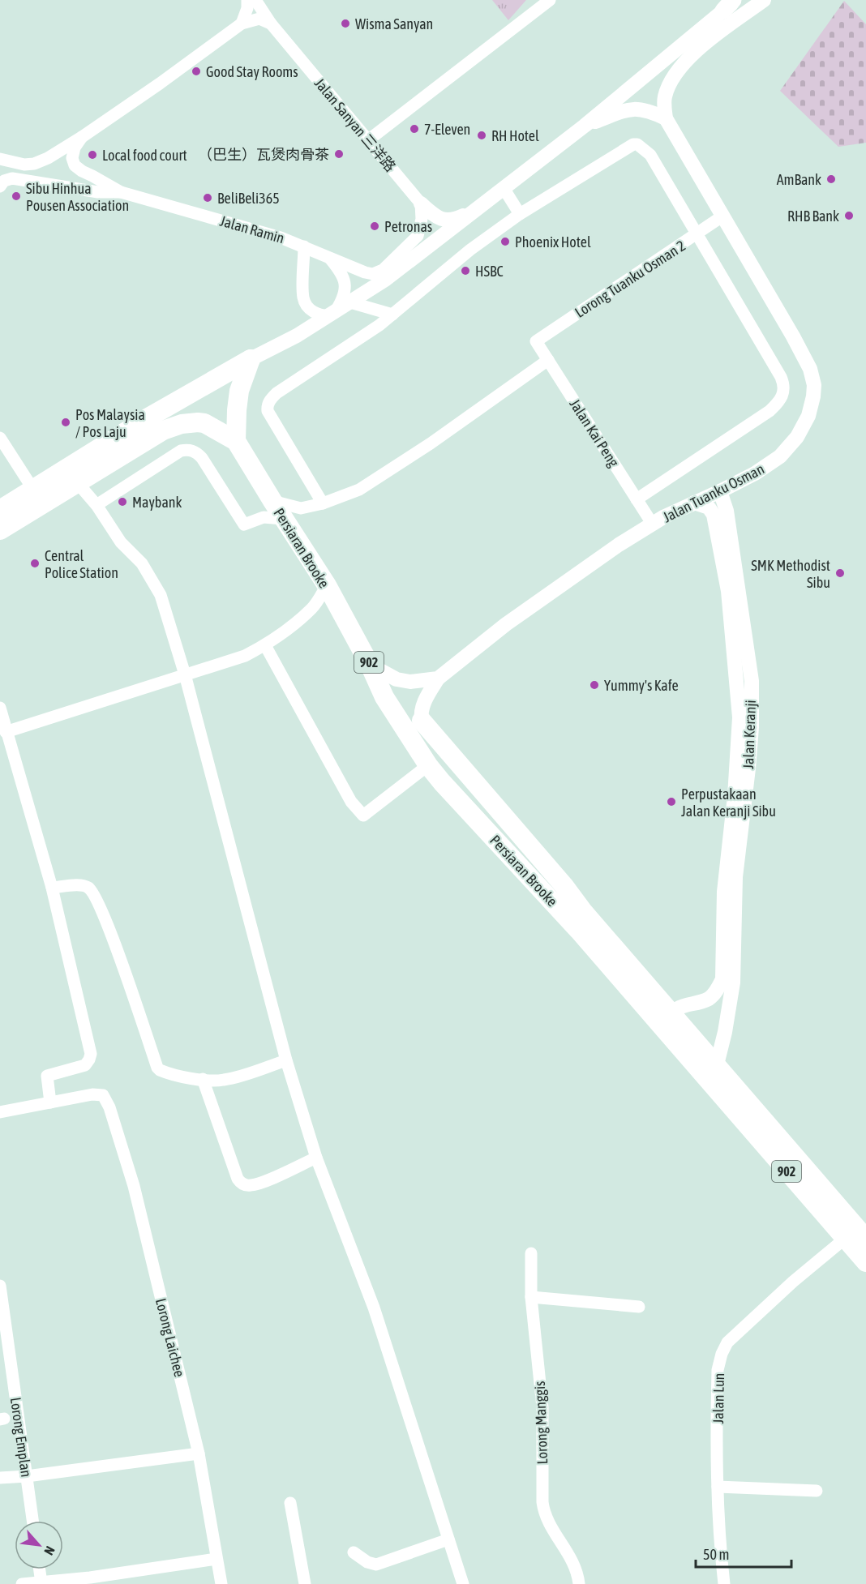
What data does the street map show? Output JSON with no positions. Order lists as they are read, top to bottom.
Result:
{
  "streets": {
    "main road": ["Persiaran Brooke", "902"],
    "street": [
      "Jalan Sanyan 三洋路",
      "Jalan Ramin",
      "Lorong Tuanku Osman 2",
      "Jalan Kai Peng",
      "Jalan Tuanku Osman",
      "Jalan Keranji",
      "Lorong Laichee",
      "Jalan Lun",
      "Lorong Manggis",
      "Lorong Emplan"
    ]
  },
  "crossings": [
    ["Jalan Sanyan 三洋路", "Jalan Ramin"],
    ["Lorong Tuanku Osman 2", "Jalan Kai Peng"],
    ["Lorong Tuanku Osman 2", "Jalan Tuanku Osman"],
    ["Jalan Kai Peng", "Jalan Tuanku Osman"],
    ["Jalan Tuanku Osman", "Jalan Keranji"],
    ["Persiaran Brooke", "Jalan Keranji"],
    ["Persiaran Brooke", "Jalan Lun"]
  ],
  "places": [
    "Wisma Sanyan",
    "Good Stay Rooms",
    "7-Eleven",
    "RH Hotel",
    "（巴生）瓦煲肉骨茶",
    "Local food court",
    "AmBank",
    "Sibu Hinhua Pousen Association",
    "BeliBeli365",
    "RHB Bank",
    "Petronas",
    "Phoenix Hotel",
    "HSBC",
    "Pos Malaysia / Pos Laju",
    "Maybank",
    "Central Police Station",
    "SMK Methodist Sibu",
    "Yummy's Kafe",
    "Perpustakaan Jalan Keranji Sibu"
  ],
  "scale_bar": "50 m",
  "north": "bottom right"
}
